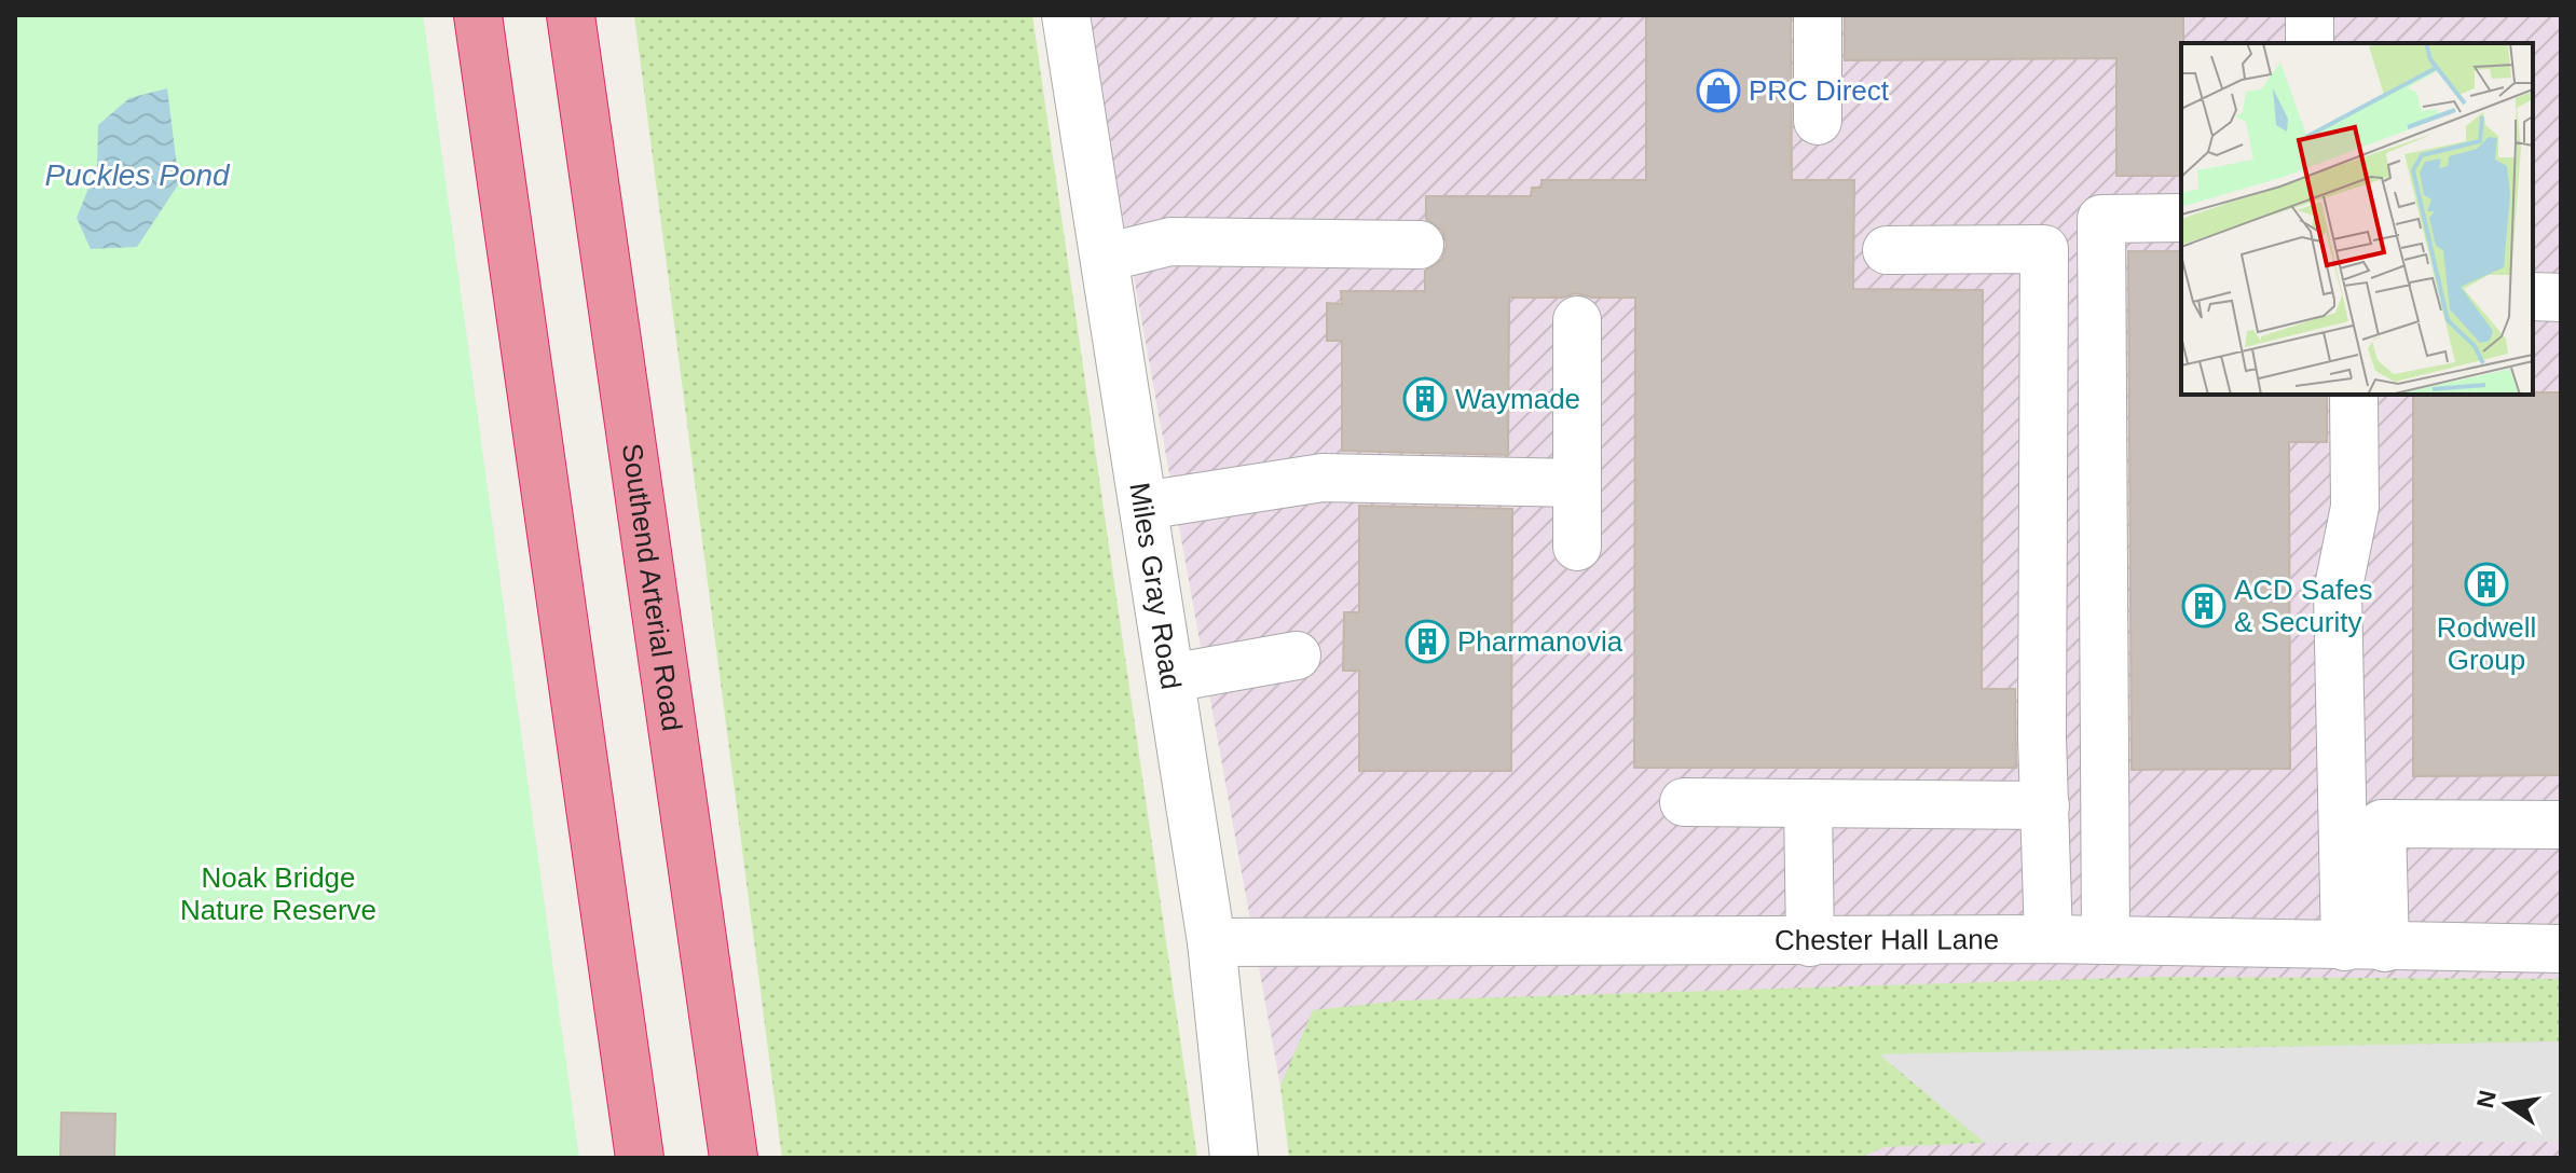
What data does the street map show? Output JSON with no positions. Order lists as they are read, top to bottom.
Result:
{
  "streets": {
    "highway": ["Southend Arterial Road"],
    "street": ["Miles Gray Road", "Chester Hall Lane"]
  },
  "crossings": [
    ["Miles Gray Road", "Chester Hall Lane"]
  ],
  "water": ["Puckles Pond"],
  "parks": ["Noak Bridge Nature Reserve"],
  "places": {
    "shop": ["PRC Direct"],
    "building": [
      "Waymade",
      "Rodwell Group",
      "ACD Safes & Security",
      "Pharmanovia"
    ]
  },
  "north": "left"
}
